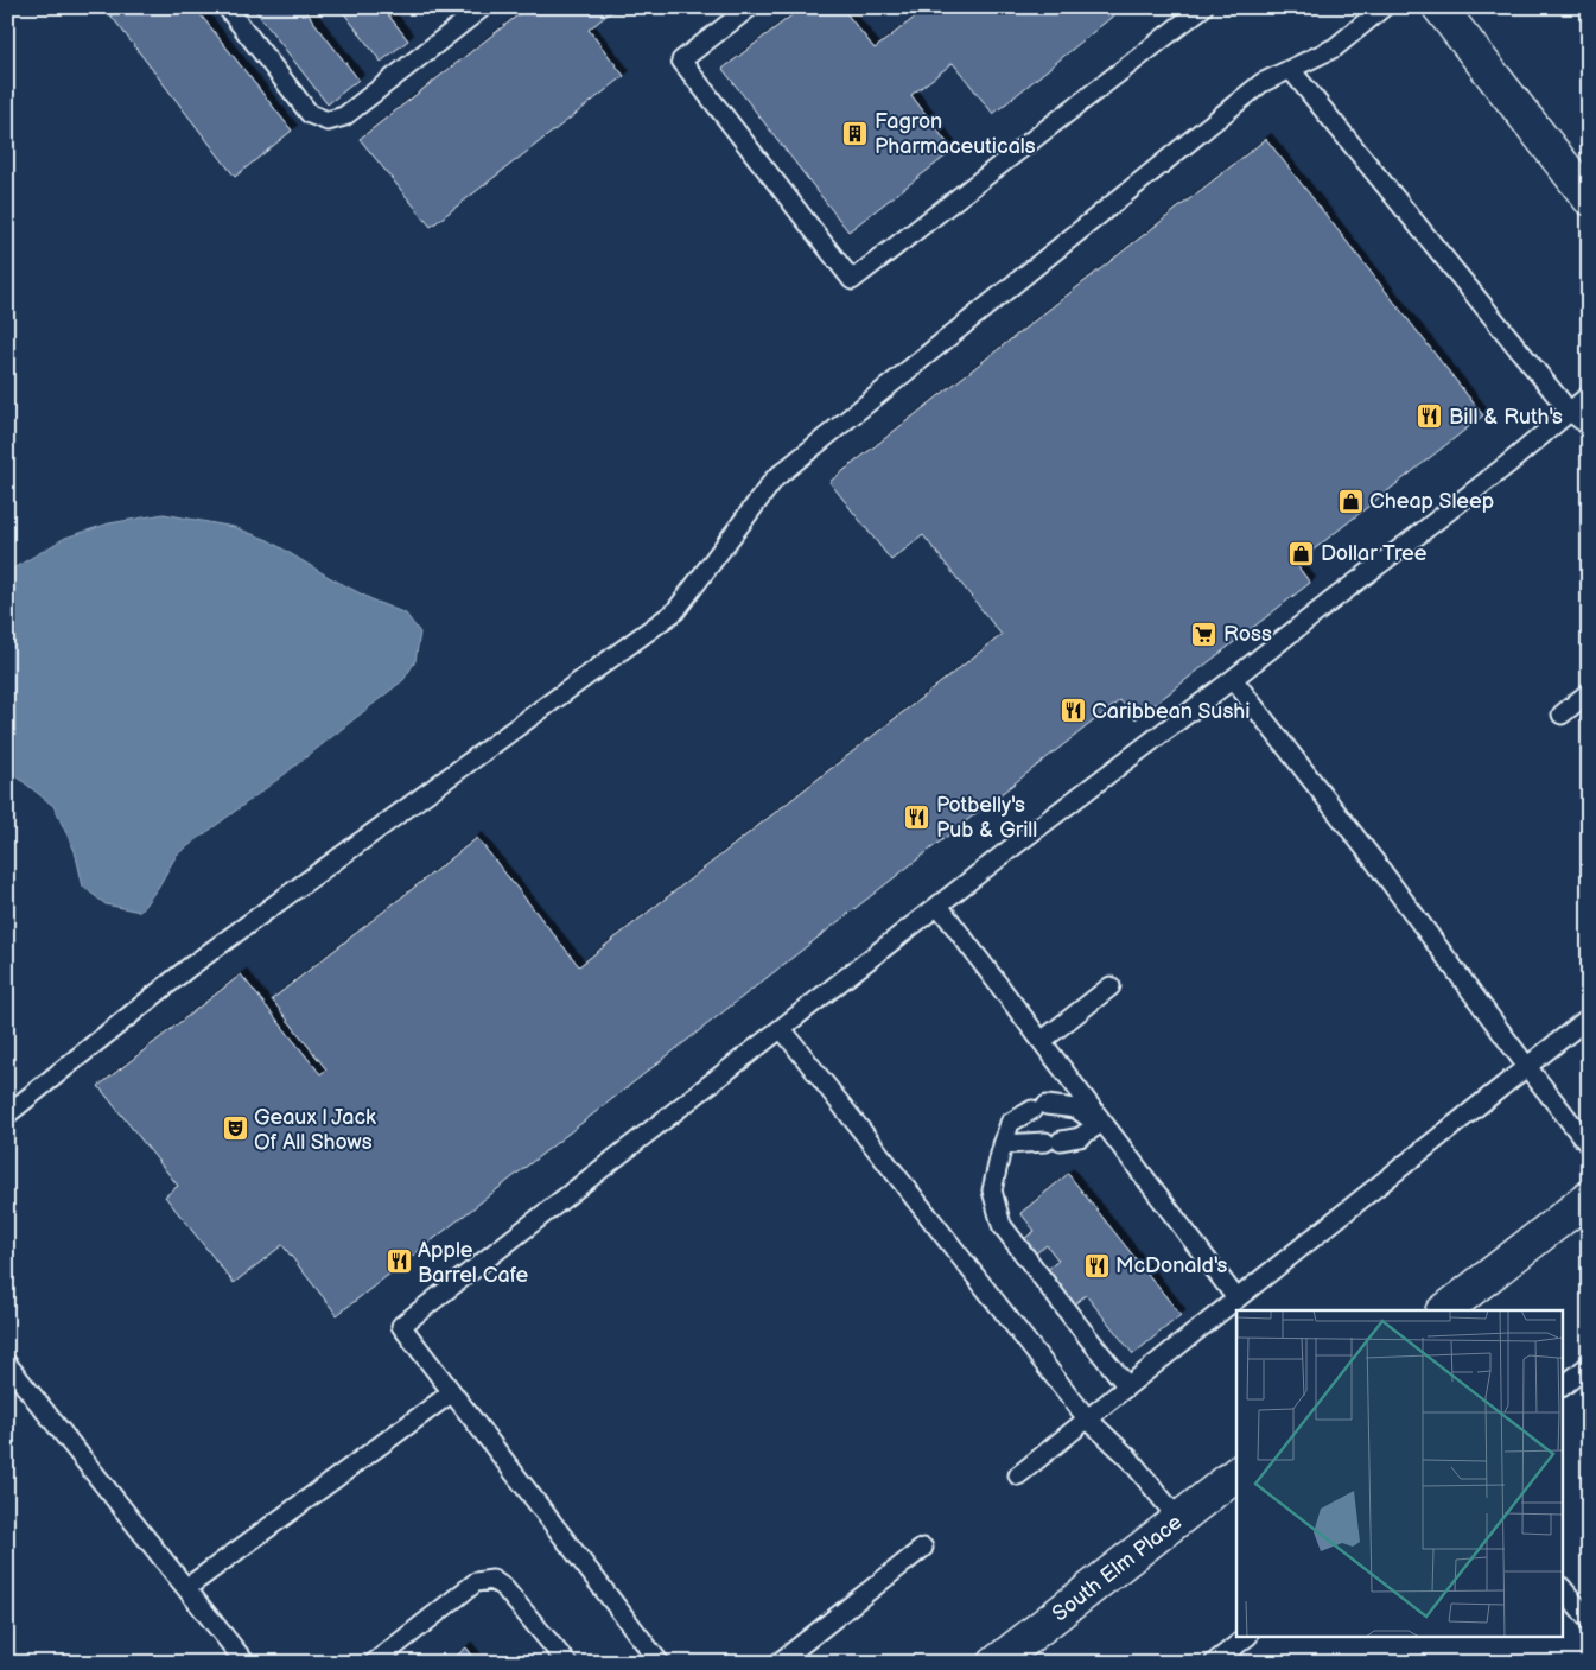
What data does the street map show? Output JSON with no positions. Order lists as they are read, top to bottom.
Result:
{
  "streets": {
    "main road": ["South Elm Place"]
  },
  "places": {
    "building": ["Fagron Pharmaceuticals"],
    "restaurant": [
      "Bill & Ruth's",
      "Caribbean Sushi",
      "Potbelly's Pub & Grill",
      "Apple Barrel Cafe",
      "McDonald's"
    ],
    "shop": ["Cheap Sleep", "Dollar Tree"],
    "supermarket": ["Ross"],
    "theatre": ["Geaux | Jack Of All Shows"]
  }
}
